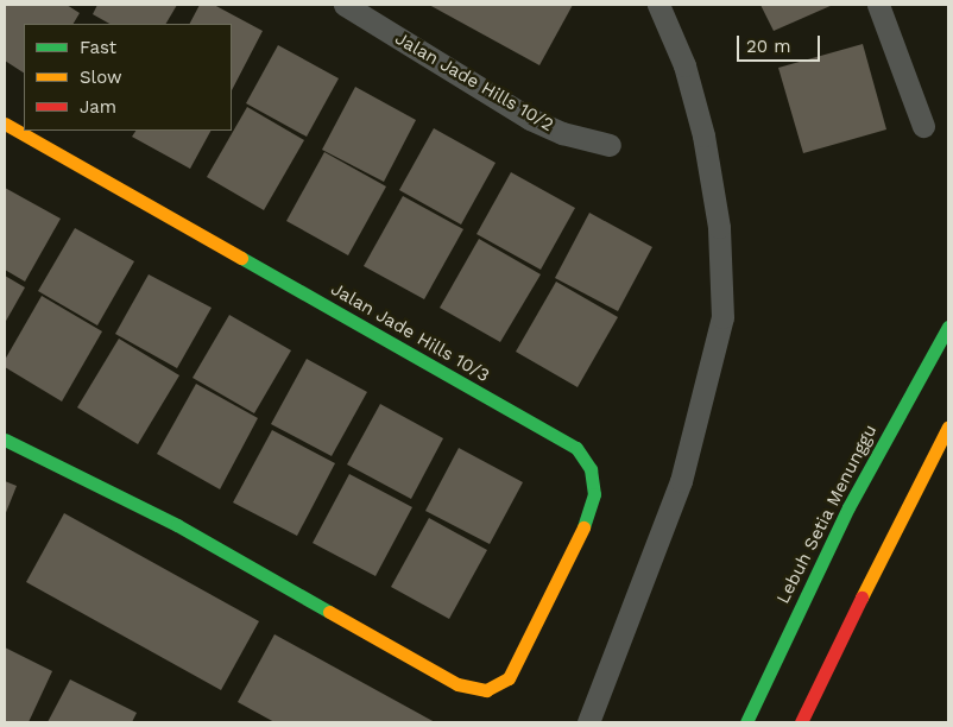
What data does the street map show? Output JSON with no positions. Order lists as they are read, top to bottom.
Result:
{
  "streets": {
    "street": ["Jalan Jade Hills 10/2", "Jalan Jade Hills 10/3", "Lebuh Setia Menunggu"]
  },
  "legend": ["Fast", "Slow", "Jam"],
  "scale_bar": "20 m"
}
